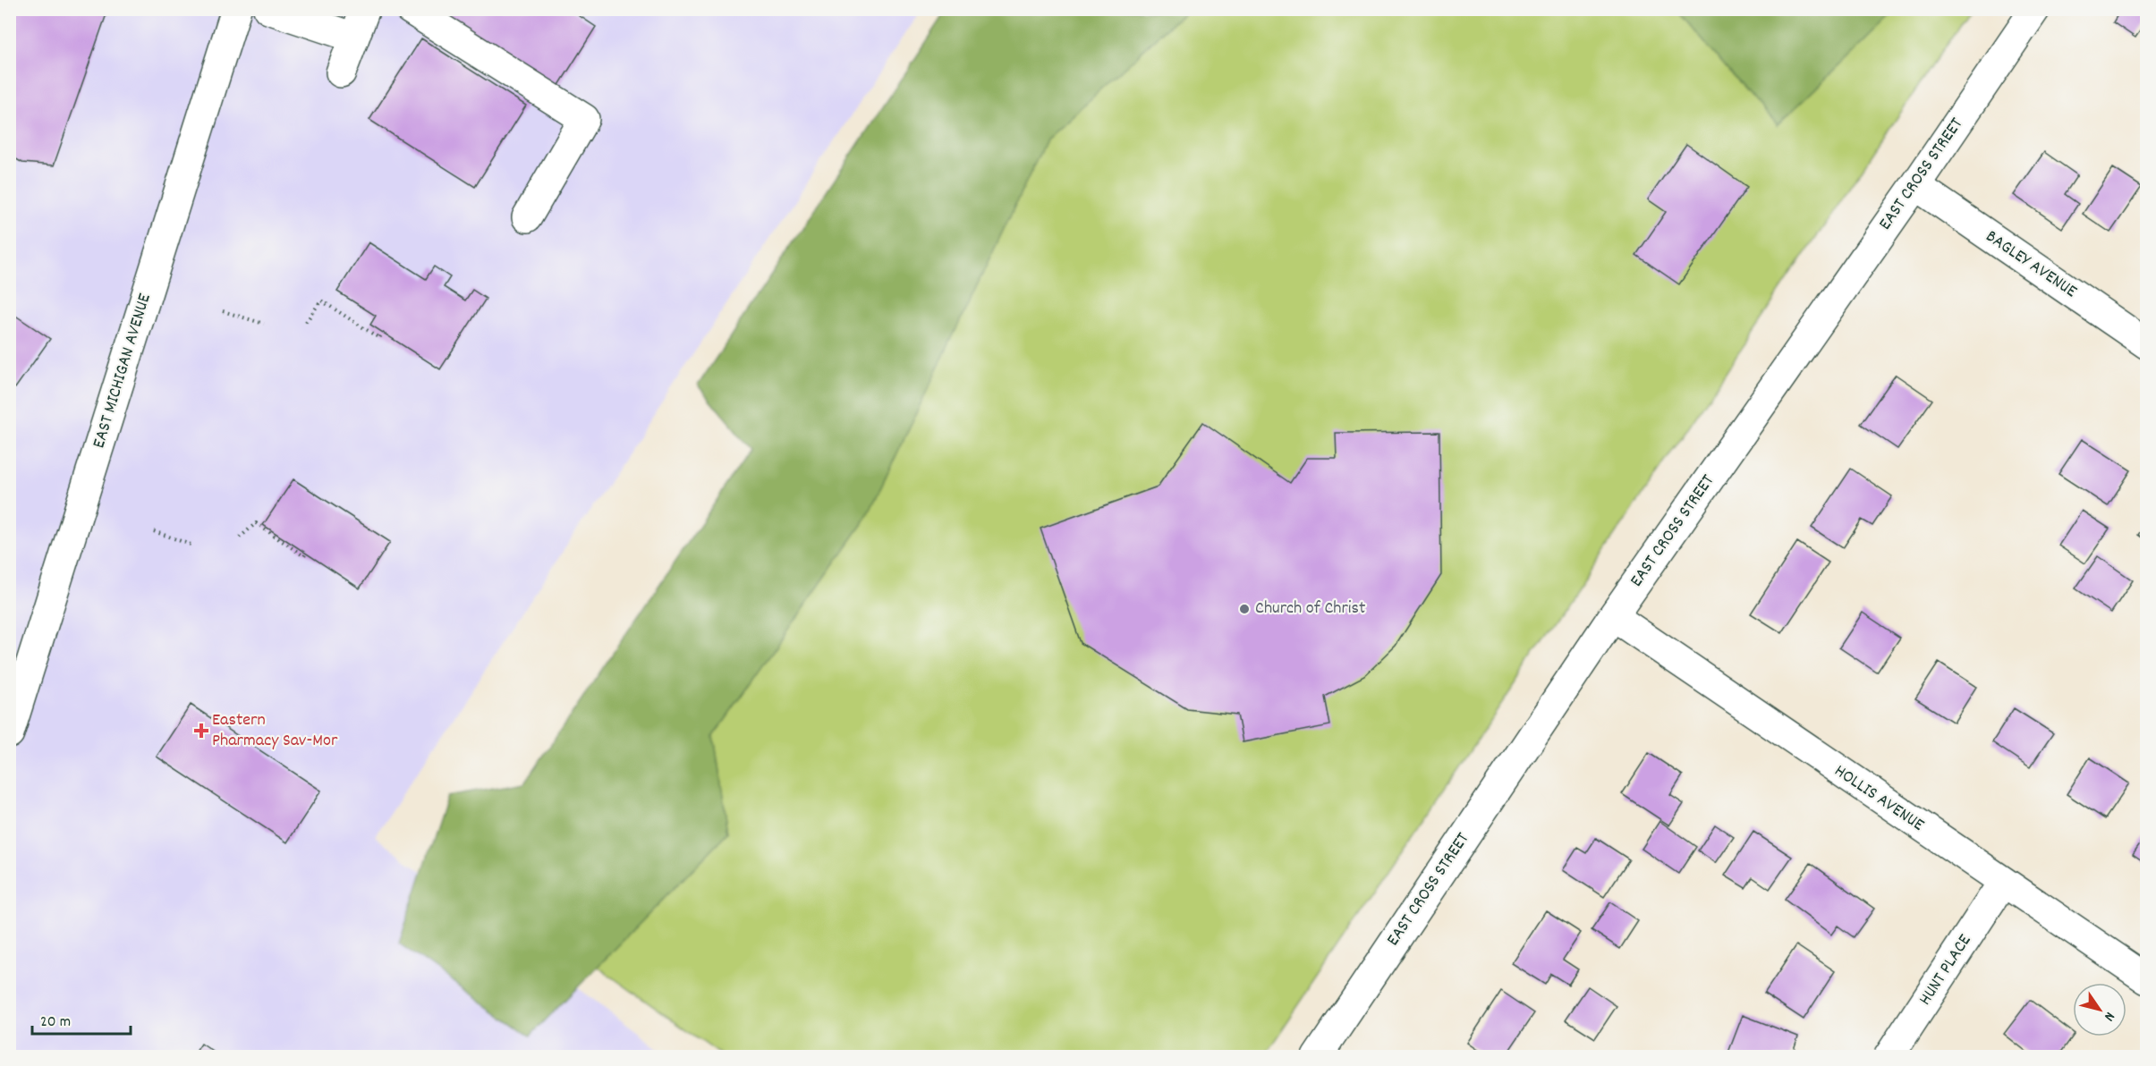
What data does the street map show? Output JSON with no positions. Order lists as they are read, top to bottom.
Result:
{
  "streets": {
    "street": [
      "EAST CROSS STREET",
      "BAGLEY AVENUE",
      "EAST MICHIGAN AVENUE",
      "HOLLIS AVENUE",
      "HUNT PLACE"
    ]
  },
  "crossings": [
    ["EAST CROSS STREET", "BAGLEY AVENUE"],
    ["EAST CROSS STREET", "HOLLIS AVENUE"],
    ["HOLLIS AVENUE", "HUNT PLACE"]
  ],
  "places": {
    "other": ["Church of Christ"],
    "health": ["Eastern Pharmacy Sav-Mor"]
  },
  "scale_bar": "20 m",
  "north": "bottom right"
}
